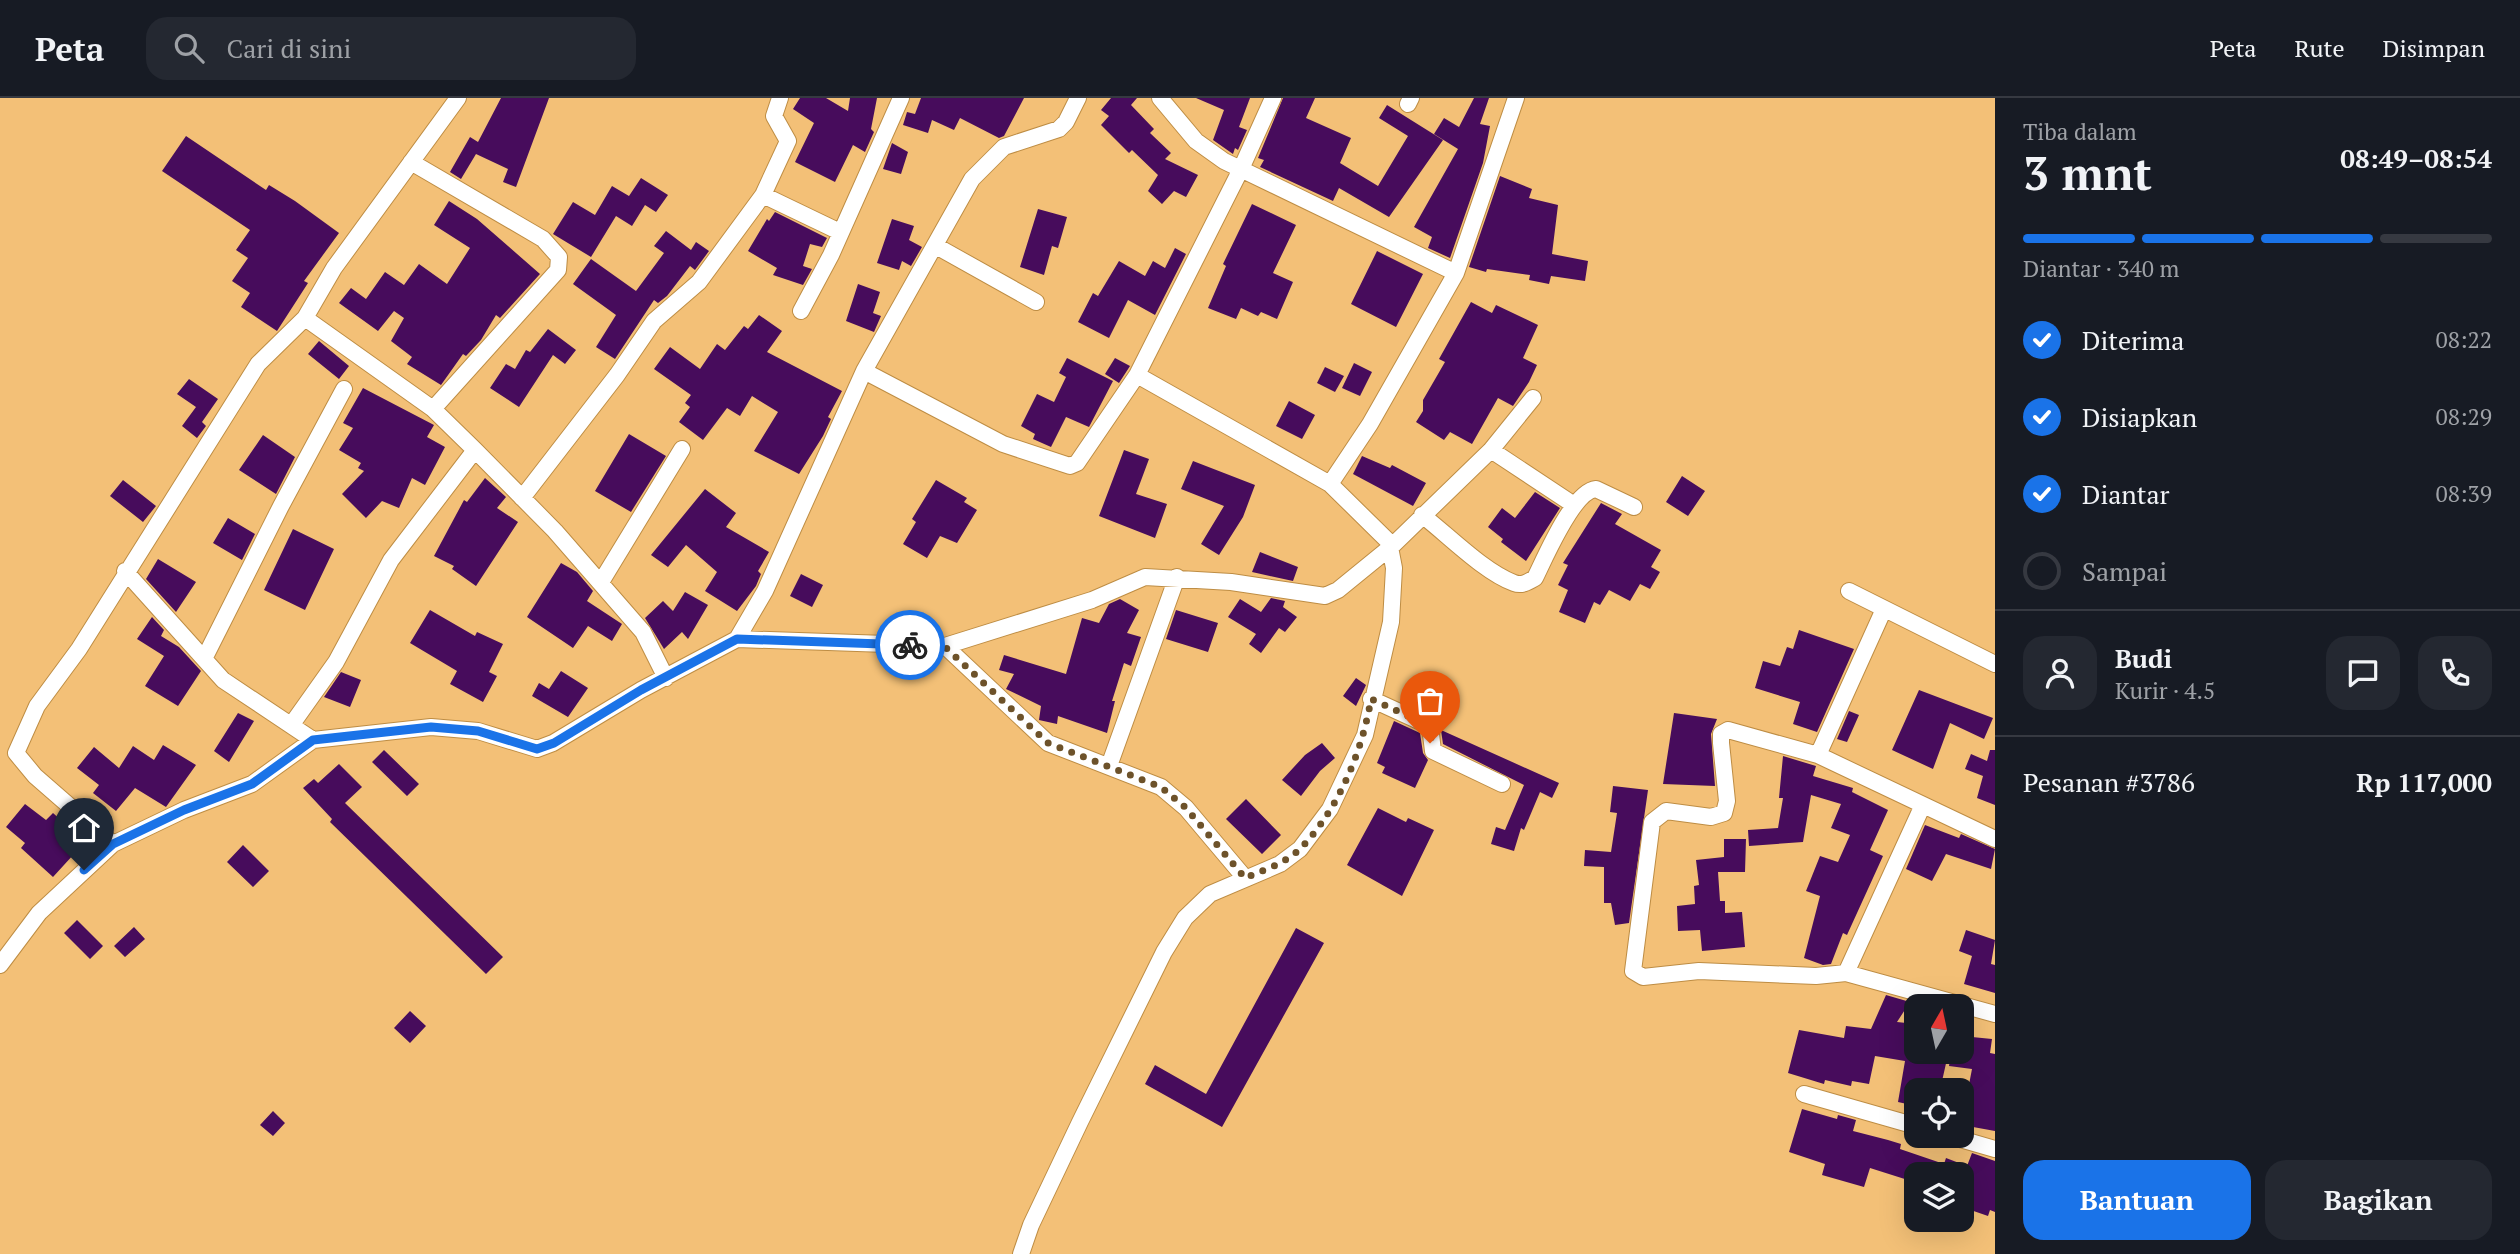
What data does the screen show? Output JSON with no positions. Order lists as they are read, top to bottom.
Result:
{
  "north": "top",
  "page": {
    "header": "Peta",
    "search": "Cari di sini",
    "nav": ["Peta", "Rute", "Disimpan"],
    "heading": ["3 mnt", "Tiba dalam", "08:49–08:54"],
    "panel": [
      "Budi",
      "Kurir · 4.5",
      "Pesanan #3786",
      "Rp 117,000"
    ],
    "bar": "Diantar · 340 m",
    "list": [
      ["Diterima", "08:22"],
      ["Disiapkan", "08:29"],
      ["Diantar", "08:39"],
      "Sampai"
    ],
    "buttons": ["Bantuan", "Bagikan"]
  }
}
